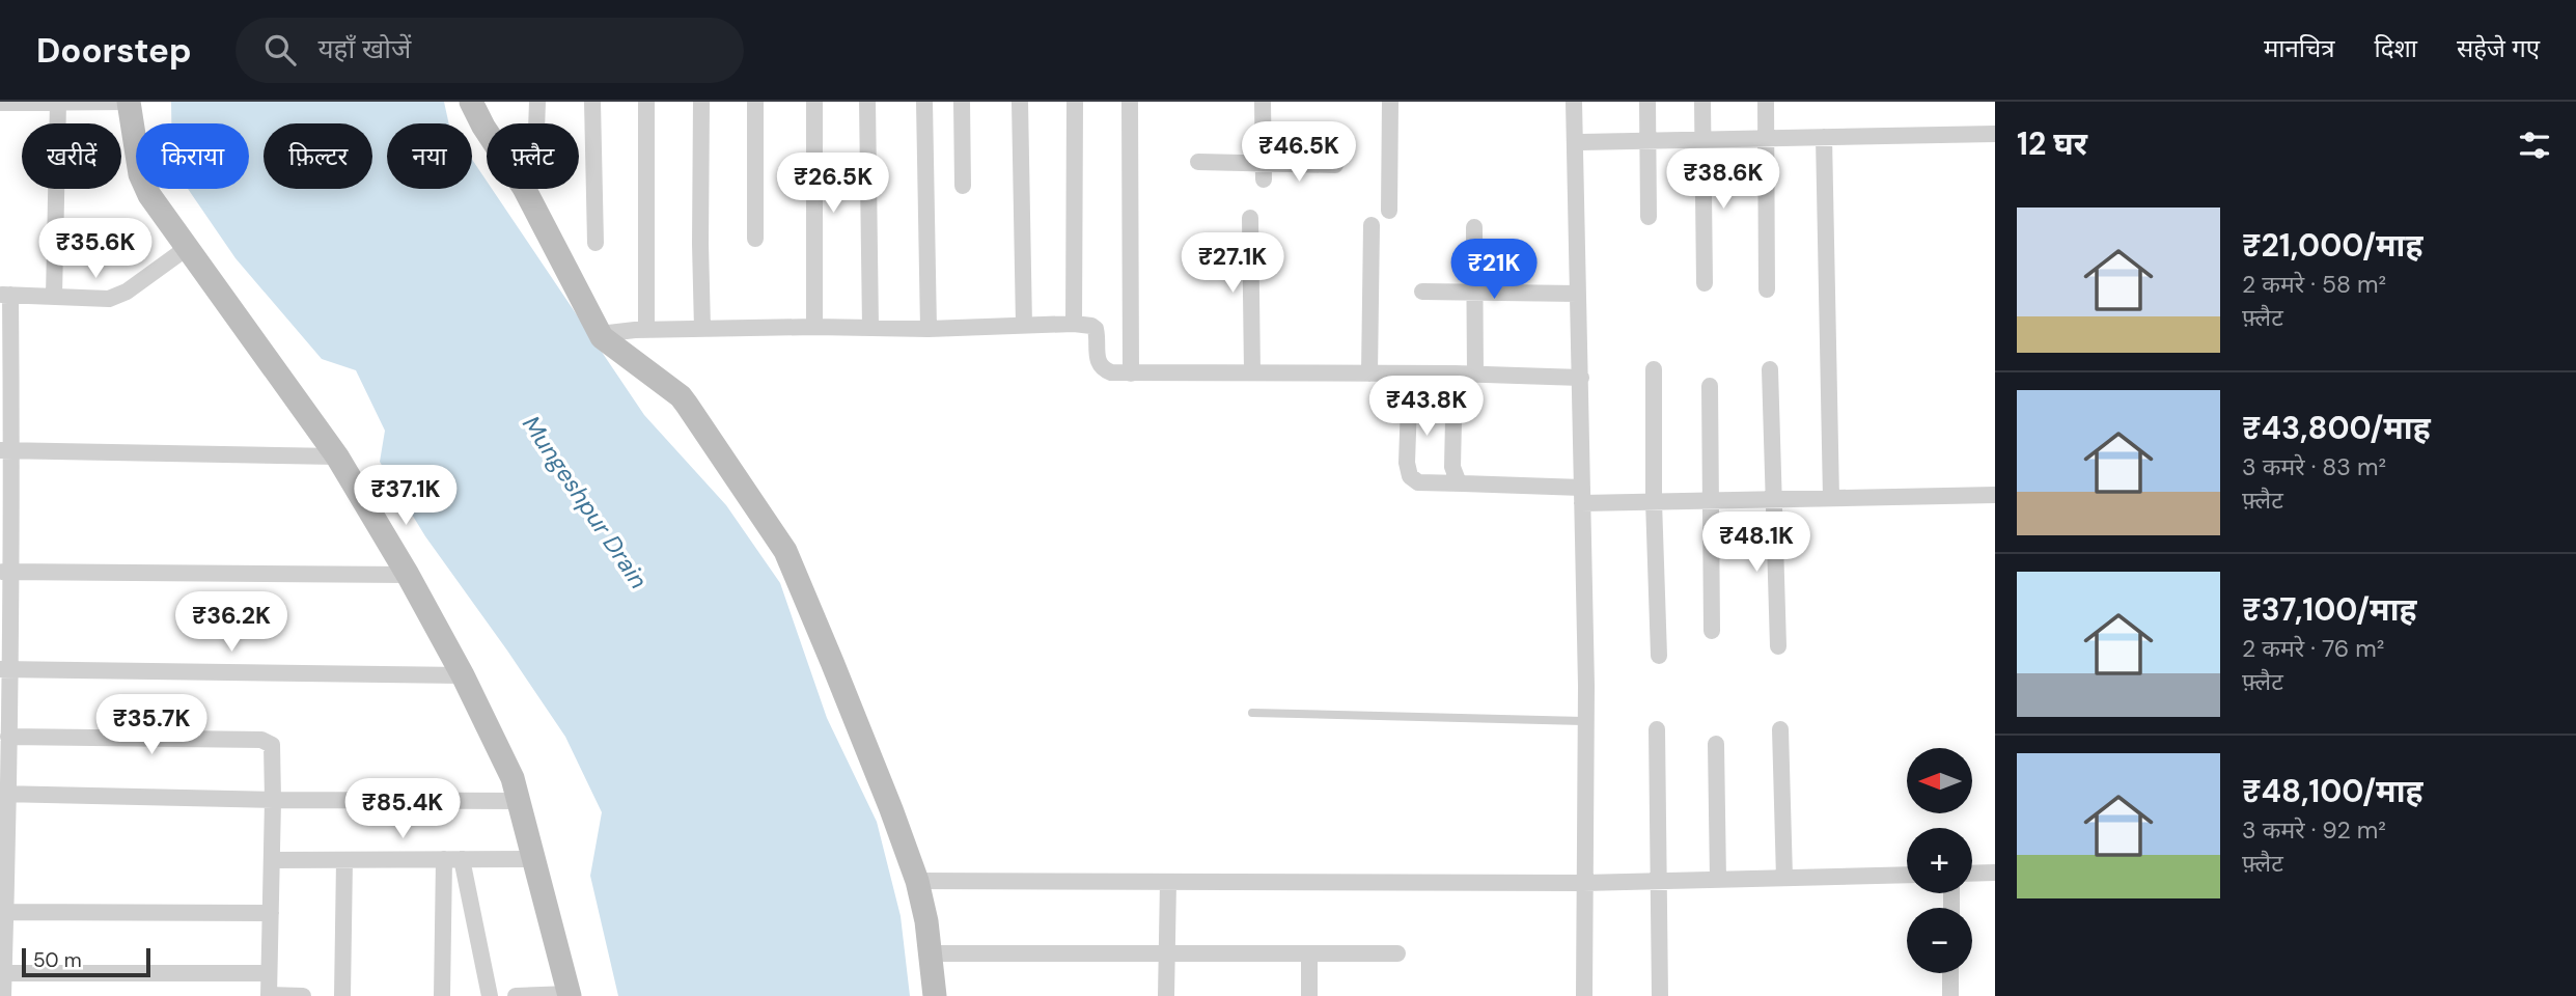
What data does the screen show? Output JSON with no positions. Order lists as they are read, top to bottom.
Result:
{
  "water": ["Mungeshpur Drain"],
  "scale_bar": "50 m",
  "north": "left",
  "page": {
    "header": "Doorstep",
    "search": "यहाँ खोजें",
    "nav": ["मानचित्र", "दिशा", "सहेजे गए"],
    "heading": "12 घर",
    "price": [
      "₹46.5K",
      "₹38.6K",
      "₹26.5K",
      "₹35.6K",
      "₹27.1K",
      "₹21K",
      "₹43.8K",
      "₹37.1K",
      "₹48.1K",
      "₹36.2K",
      "₹35.7K",
      "₹85.4K"
    ],
    "chip": [
      "खरीदें",
      "किराया",
      "फ़िल्टर",
      "नया",
      "फ़्लैट"
    ],
    "list": [
      {
        "name": "₹21,000/माह",
        "note": "2 कमरे · 58 m² · फ़्लैट"
      },
      {
        "name": "₹43,800/माह",
        "note": "3 कमरे · 83 m² · फ़्लैट"
      },
      {
        "name": "₹37,100/माह",
        "note": "2 कमरे · 76 m² · फ़्लैट"
      },
      {
        "name": "₹48,100/माह",
        "note": "3 कमरे · 92 m² · फ़्लैट"
      }
    ],
    "map_buttons": ["+", "−"],
    "scale": "50 m"
  }
}
